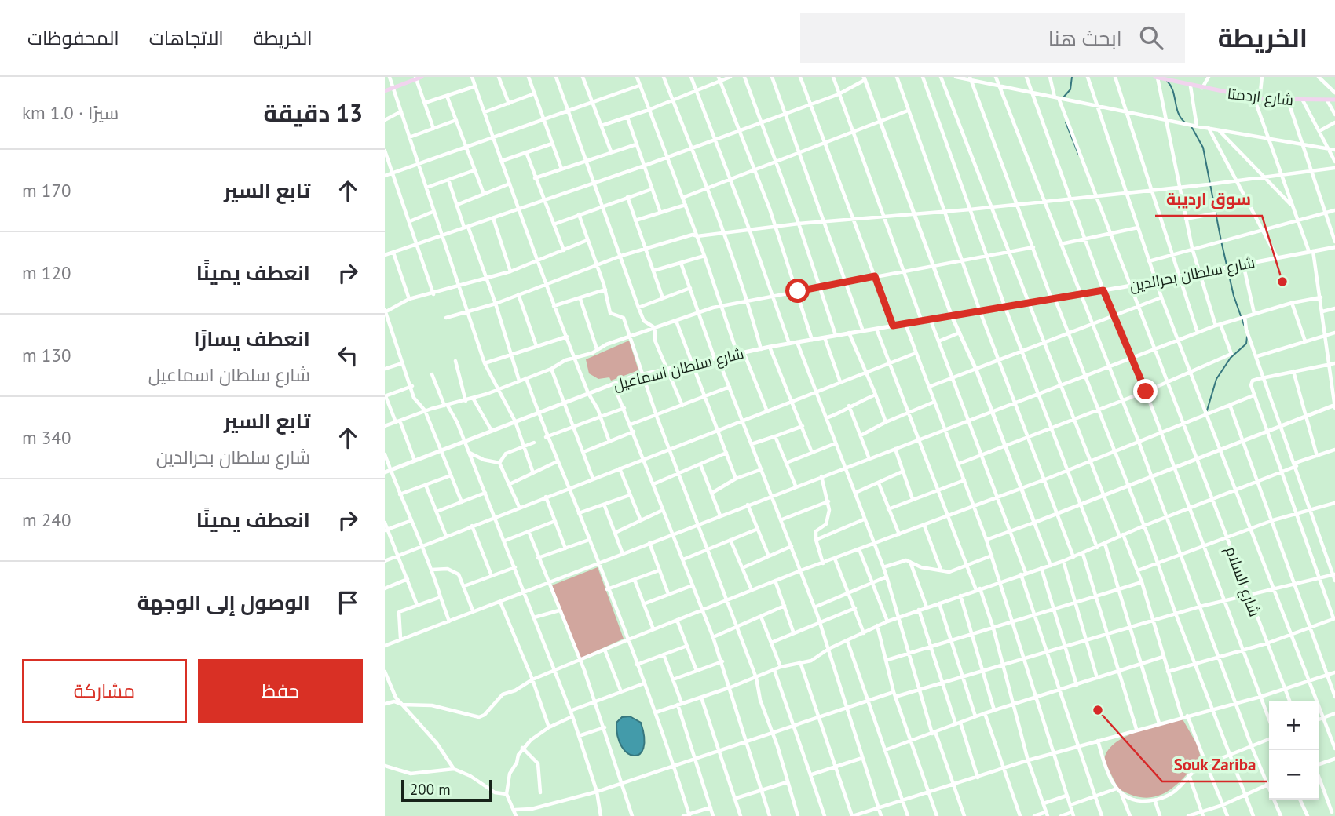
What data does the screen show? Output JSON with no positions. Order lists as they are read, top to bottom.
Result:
{
  "streets": {
    "main road": ["شارع اردمتا"],
    "street": ["شارع سلطان بحرالدين", "شارع سلطان اسماعيل", "شارع السلام"]
  },
  "crossings": [
    ["شارع سلطان بحرالدين", "شارع سلطان اسماعيل"],
    ["شارع سلطان بحرالدين", "شارع السلام"]
  ],
  "places": ["سوق ارديبة", "Souk Zariba"],
  "scale_bar": "200 m",
  "page": {
    "header": "الخريطة",
    "search": "ابحث هنا",
    "nav": ["الخريطة", "الاتجاهات", "المحفوظات"],
    "heading": ["13 دقيقة", "سيرًا · 1.0 km"],
    "list": [
      ["تابع السير", "170 m"],
      ["انعطف يمينًا", "120 m"],
      ["انعطف يسارًا", "شارع سلطان اسماعيل", "130 m"],
      ["تابع السير", "شارع سلطان بحرالدين", "340 m"],
      ["انعطف يمينًا", "240 m"],
      "الوصول إلى الوجهة"
    ],
    "buttons": ["حفظ", "مشاركة"],
    "map_buttons": ["+", "−"],
    "scale": "200 m"
  }
}
